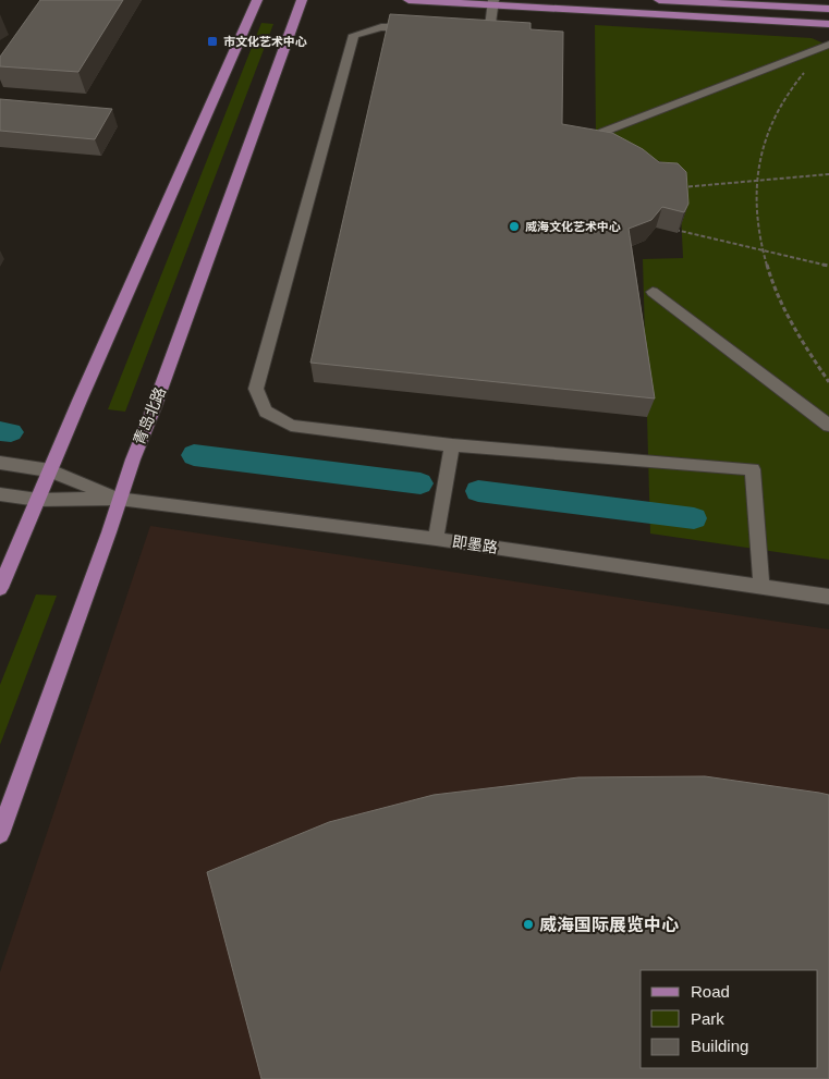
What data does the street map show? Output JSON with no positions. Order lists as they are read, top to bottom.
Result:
{
  "streets": {
    "main road": ["青岛北路"],
    "street": ["即墨路"]
  },
  "crossings": [
    ["青岛北路", "即墨路"]
  ],
  "places": {
    "transit": ["市文化艺术中心"],
    "other": ["威海文化艺术中心", "威海国际展览中心"]
  },
  "legend": ["Road", "Park", "Building"]
}
